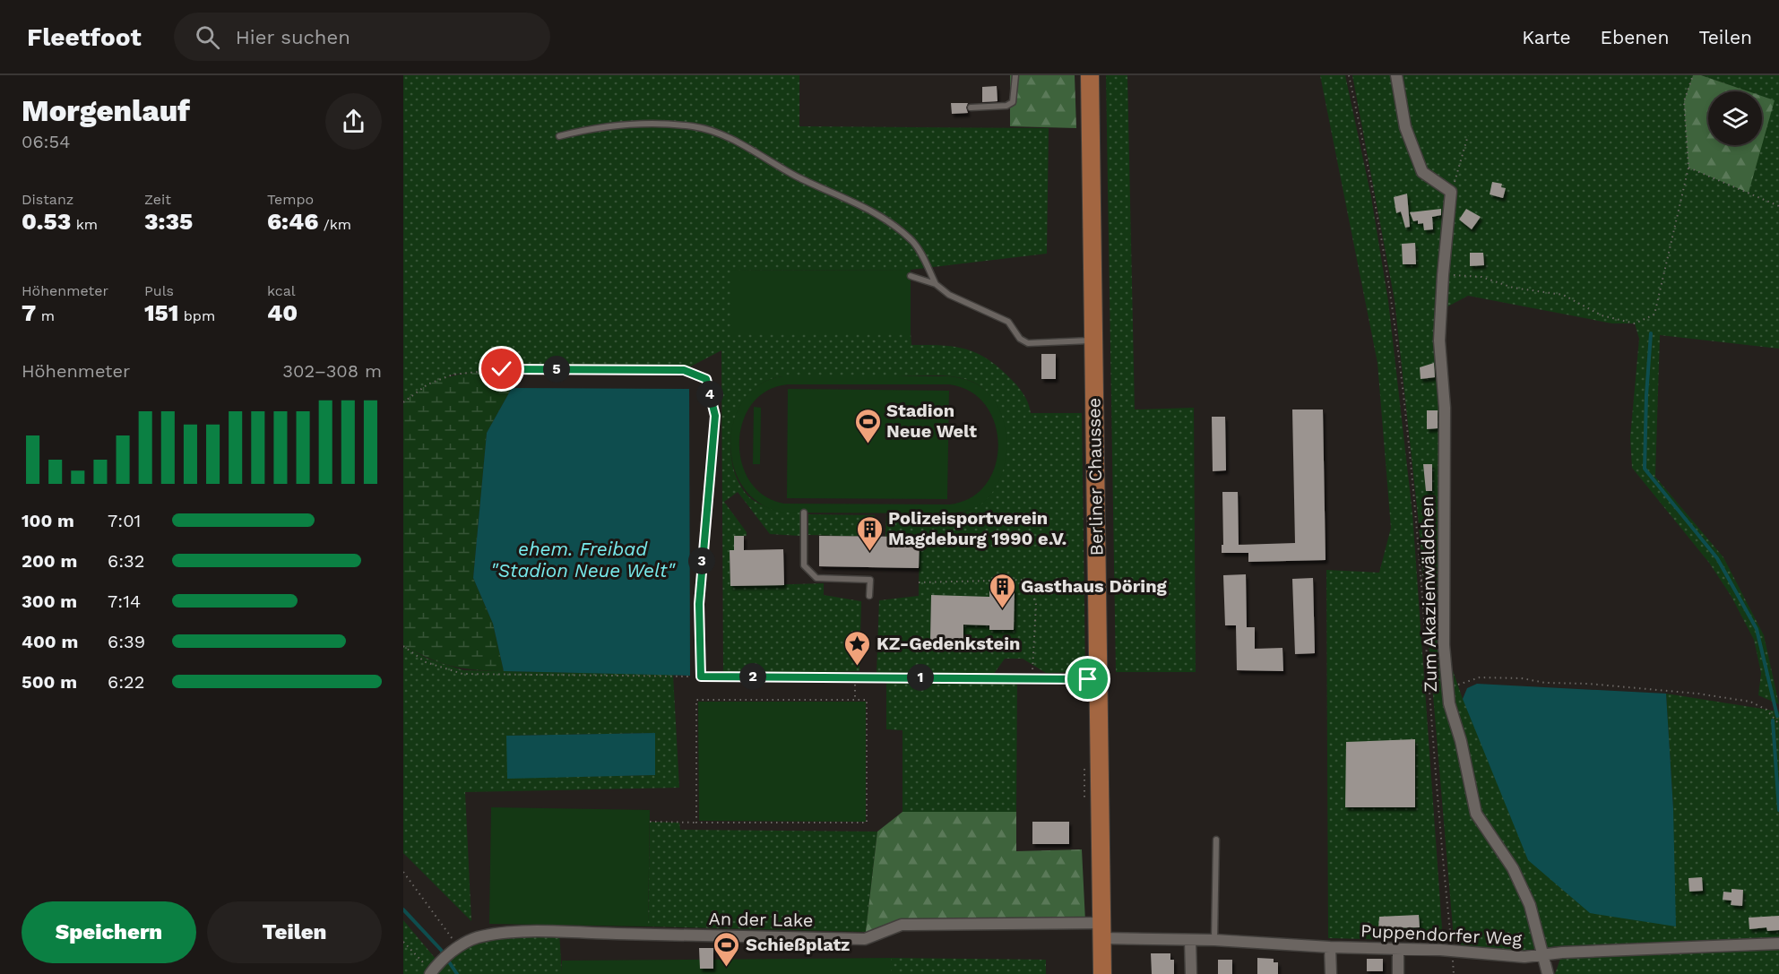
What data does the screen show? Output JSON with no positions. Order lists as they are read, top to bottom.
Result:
{
  "streets": {
    "main road": ["Berliner Chaussee"],
    "street": ["Zum Akazienwäldchen", "An der Lake", "Puppendorfer Weg"]
  },
  "crossings": [
    ["Berliner Chaussee", "An der Lake"],
    ["Berliner Chaussee", "Puppendorfer Weg"],
    ["Zum Akazienwäldchen", "Puppendorfer Weg"],
    ["An der Lake", "Puppendorfer Weg"]
  ],
  "water": ["ehem. Freibad \"Stadion Neue Welt\""],
  "places": {
    "sports": ["Stadion Neue Welt", "Schießplatz"],
    "building": ["Polizeisportverein Magdeburg 1990 e.V.", "Gasthaus Döring"],
    "place": ["KZ-Gedenkstein"]
  },
  "page": {
    "header": "Fleetfoot",
    "search": "Hier suchen",
    "nav": ["Karte", "Ebenen", "Teilen"],
    "heading": ["Morgenlauf", "06:54"],
    "stats": [
      ["Distanz", "0.53 km"],
      ["Zeit", "3:35"],
      ["Tempo", "6:46 /km"],
      ["Höhenmeter", "7 m"],
      ["Puls", "151 bpm"],
      ["kcal", "40"]
    ],
    "chart": ["Höhenmeter", "302–308 m"],
    "pins": [
      "5",
      "4",
      "3",
      "2",
      "1"
    ],
    "list": [
      {
        "name": "100 m",
        "note": "7:01"
      },
      {
        "name": "200 m",
        "note": "6:32"
      },
      {
        "name": "300 m",
        "note": "7:14"
      },
      {
        "name": "400 m",
        "note": "6:39"
      },
      {
        "name": "500 m",
        "note": "6:22"
      }
    ],
    "buttons": ["Speichern", "Teilen"]
  }
}
